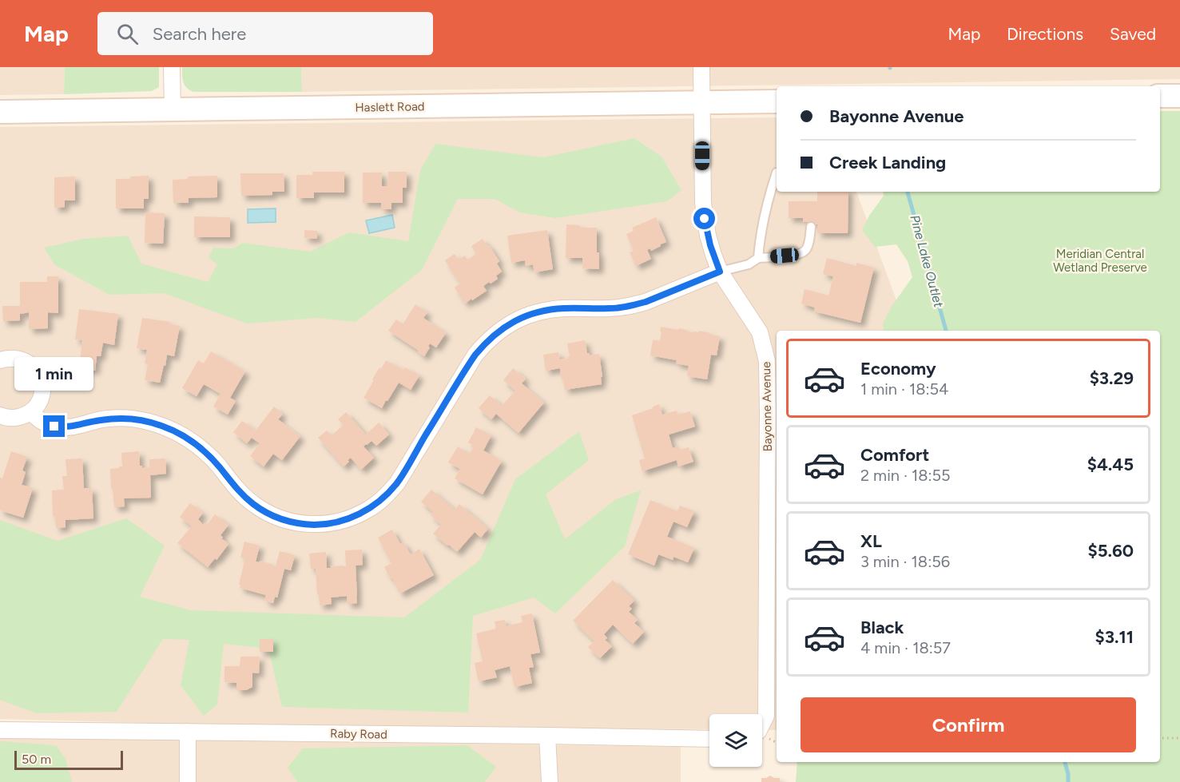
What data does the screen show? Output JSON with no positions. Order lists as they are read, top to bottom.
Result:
{
  "streets": {
    "main road": ["Haslett Road"],
    "street": ["Bayonne Avenue", "Raby Road"]
  },
  "crossings": [
    ["Haslett Road", "Bayonne Avenue"]
  ],
  "water": ["Pine Lake Outlet"],
  "parks": ["Meridian Central Wetland Preserve"],
  "scale_bar": "50 m",
  "page": {
    "header": "Map",
    "search": "Search here",
    "nav": ["Map", "Directions", "Saved"],
    "banner": ["Bayonne Avenue", "Creek Landing"],
    "list": [
      {
        "name": "Economy",
        "note": "1 min · 18:54",
        "value": "$3.29"
      },
      {
        "name": "Comfort",
        "note": "2 min · 18:55",
        "value": "$4.45"
      },
      {
        "name": "XL",
        "note": "3 min · 18:56",
        "value": "$5.60"
      },
      {
        "name": "Black",
        "note": "4 min · 18:57",
        "value": "$3.11"
      }
    ],
    "bubble": "1 min",
    "buttons": "Confirm",
    "scale": "50 m"
  }
}
